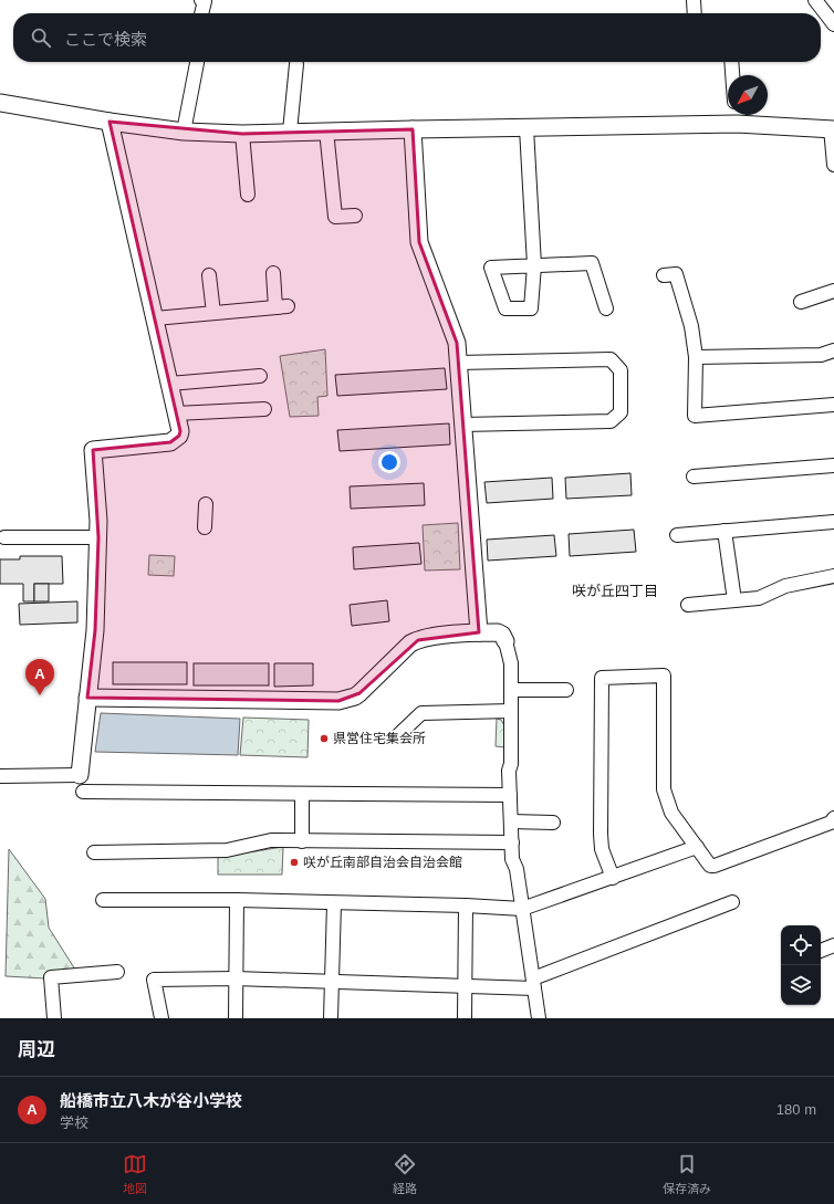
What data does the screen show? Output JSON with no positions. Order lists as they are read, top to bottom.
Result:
{
  "districts": ["咲が丘四丁目"],
  "places": ["県営住宅集会所", "咲が丘南部自治会自治会館"],
  "north": "bottom left",
  "page": {
    "search": "ここで検索",
    "pins": "A",
    "heading": "周辺",
    "list": [
      {
        "mark": "A",
        "name": "船橋市立八木が谷小学校",
        "note": "学校",
        "value": "180 m"
      }
    ],
    "nav": ["地図", "経路", "保存済み"]
  }
}
